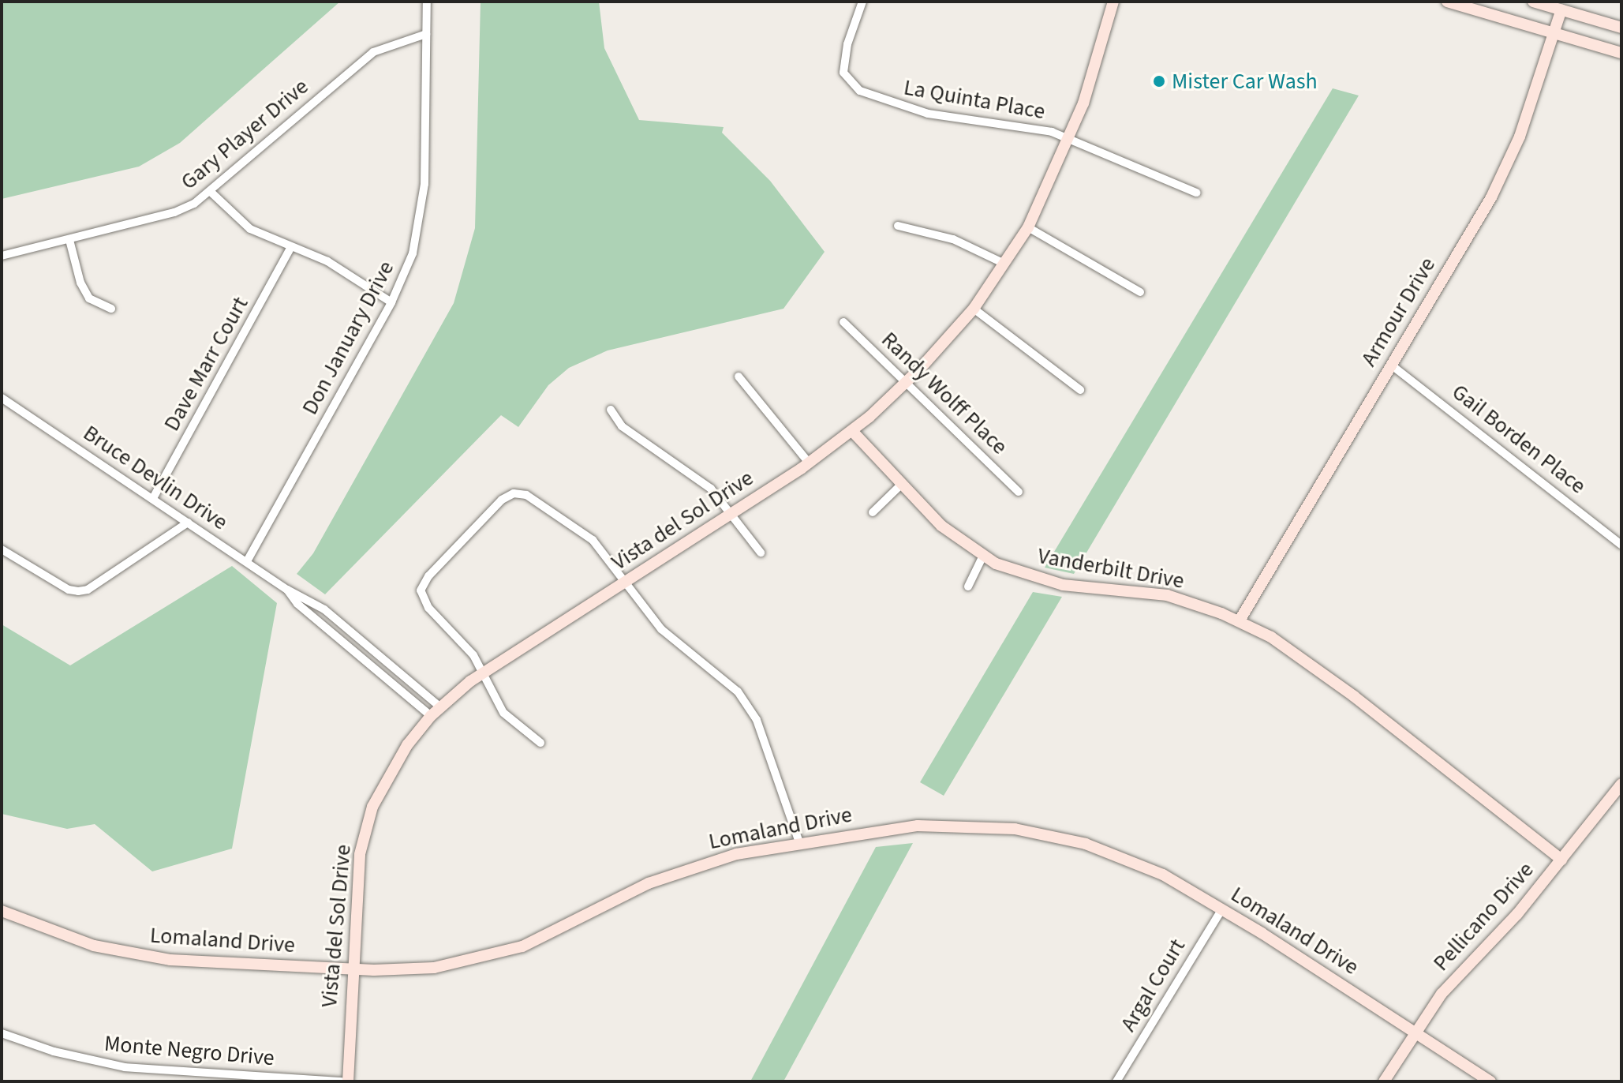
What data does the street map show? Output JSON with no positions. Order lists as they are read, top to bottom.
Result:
{
  "streets": {
    "street": [
      "La Quinta Place",
      "Gary Player Drive",
      "Armour Drive",
      "Don January Drive",
      "Dave Marr Court",
      "Randy Wolff Place",
      "Gail Borden Place",
      "Bruce Devlin Drive",
      "Vista del Sol Drive",
      "Vanderbilt Drive",
      "Lomaland Drive",
      "Pellicano Drive",
      "Argal Court",
      "Monte Negro Drive"
    ]
  },
  "crossings": [
    ["La Quinta Place", "Vista del Sol Drive"],
    ["Gary Player Drive", "Don January Drive"],
    ["Armour Drive", "Gail Borden Place"],
    ["Armour Drive", "Vanderbilt Drive"],
    ["Don January Drive", "Bruce Devlin Drive"],
    ["Dave Marr Court", "Bruce Devlin Drive"],
    ["Randy Wolff Place", "Vista del Sol Drive"],
    ["Bruce Devlin Drive", "Vista del Sol Drive"],
    ["Vista del Sol Drive", "Vanderbilt Drive"],
    ["Vista del Sol Drive", "Lomaland Drive"],
    ["Vanderbilt Drive", "Pellicano Drive"],
    ["Lomaland Drive", "Pellicano Drive"],
    ["Lomaland Drive", "Argal Court"]
  ],
  "places": ["Mister Car Wash"]
}
